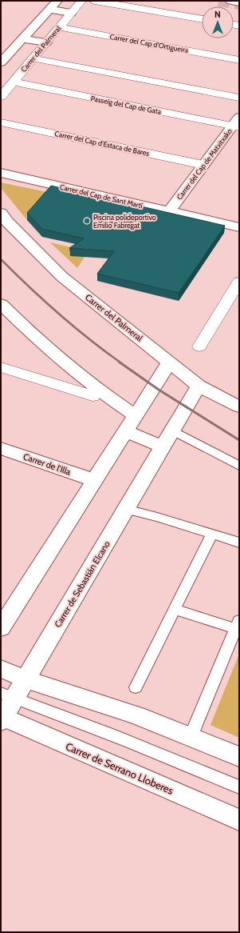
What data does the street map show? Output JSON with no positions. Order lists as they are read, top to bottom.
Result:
{
  "streets": {
    "street": [
      "Carrer del Cap d'Ortigueira",
      "Carrer del Palmeral",
      "Passeig del Cap de Gata",
      "Carrer del Cap d'Estaca de Bares",
      "Carrer del Cap de Matxitxako",
      "Carrer del Cap de Sant Martí",
      "Carrer de l'Illa",
      "Carrer de Sebastián Elcano",
      "Carrer de Serrano Lloberes"
    ]
  },
  "crossings": [
    ["Carrer del Cap d'Ortigueira", "Carrer del Palmeral"],
    ["Carrer del Palmeral", "Passeig del Cap de Gata"],
    ["Carrer del Palmeral", "Carrer de Sebastián Elcano"],
    ["Passeig del Cap de Gata", "Carrer del Cap de Matxitxako"],
    ["Carrer del Cap d'Estaca de Bares", "Carrer del Cap de Matxitxako"],
    ["Carrer del Cap de Matxitxako", "Carrer del Cap de Sant Martí"],
    ["Carrer de Sebastián Elcano", "Carrer de Serrano Lloberes"]
  ],
  "places": ["Piscina polideportivo Emilio Fabregat"],
  "north": "top"
}
